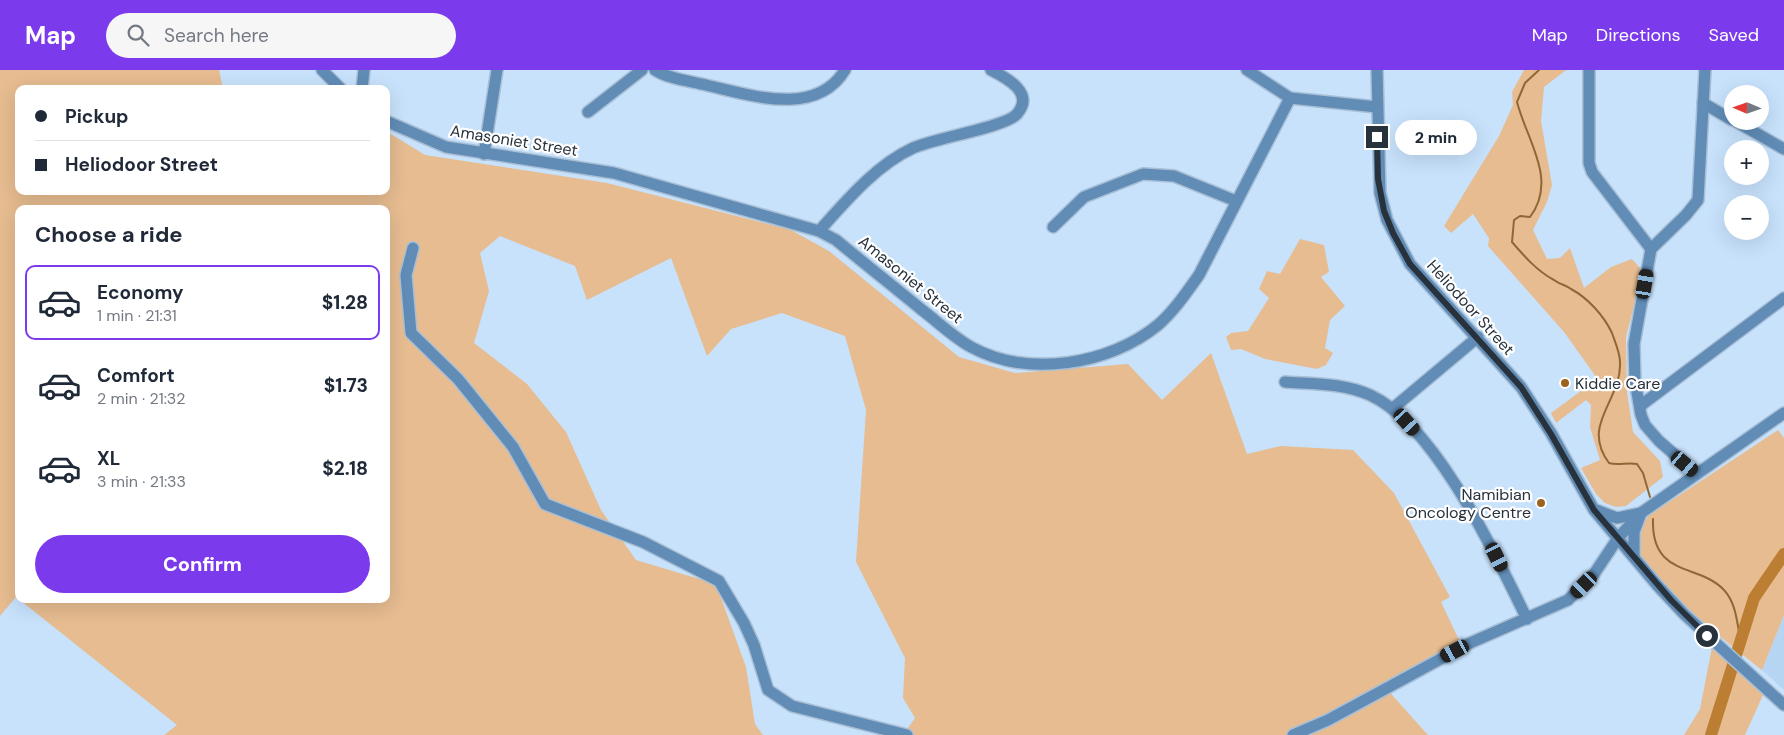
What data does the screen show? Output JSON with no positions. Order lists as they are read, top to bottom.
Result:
{
  "streets": {
    "street": ["Amasoniet Street", "Heliodoor Street"]
  },
  "places": ["Kiddie Care", "Namibian Oncology Centre"],
  "north": "left",
  "page": {
    "header": "Map",
    "search": "Search here",
    "nav": ["Map", "Directions", "Saved"],
    "map_buttons": ["+", "−"],
    "banner": ["Pickup", "Heliodoor Street"],
    "bubble": "2 min",
    "heading": "Choose a ride",
    "list": [
      {
        "name": "Economy",
        "note": "1 min · 21:31",
        "value": "$1.28"
      },
      {
        "name": "Comfort",
        "note": "2 min · 21:32",
        "value": "$1.73"
      },
      {
        "name": "XL",
        "note": "3 min · 21:33",
        "value": "$2.18"
      }
    ],
    "buttons": "Confirm"
  }
}
